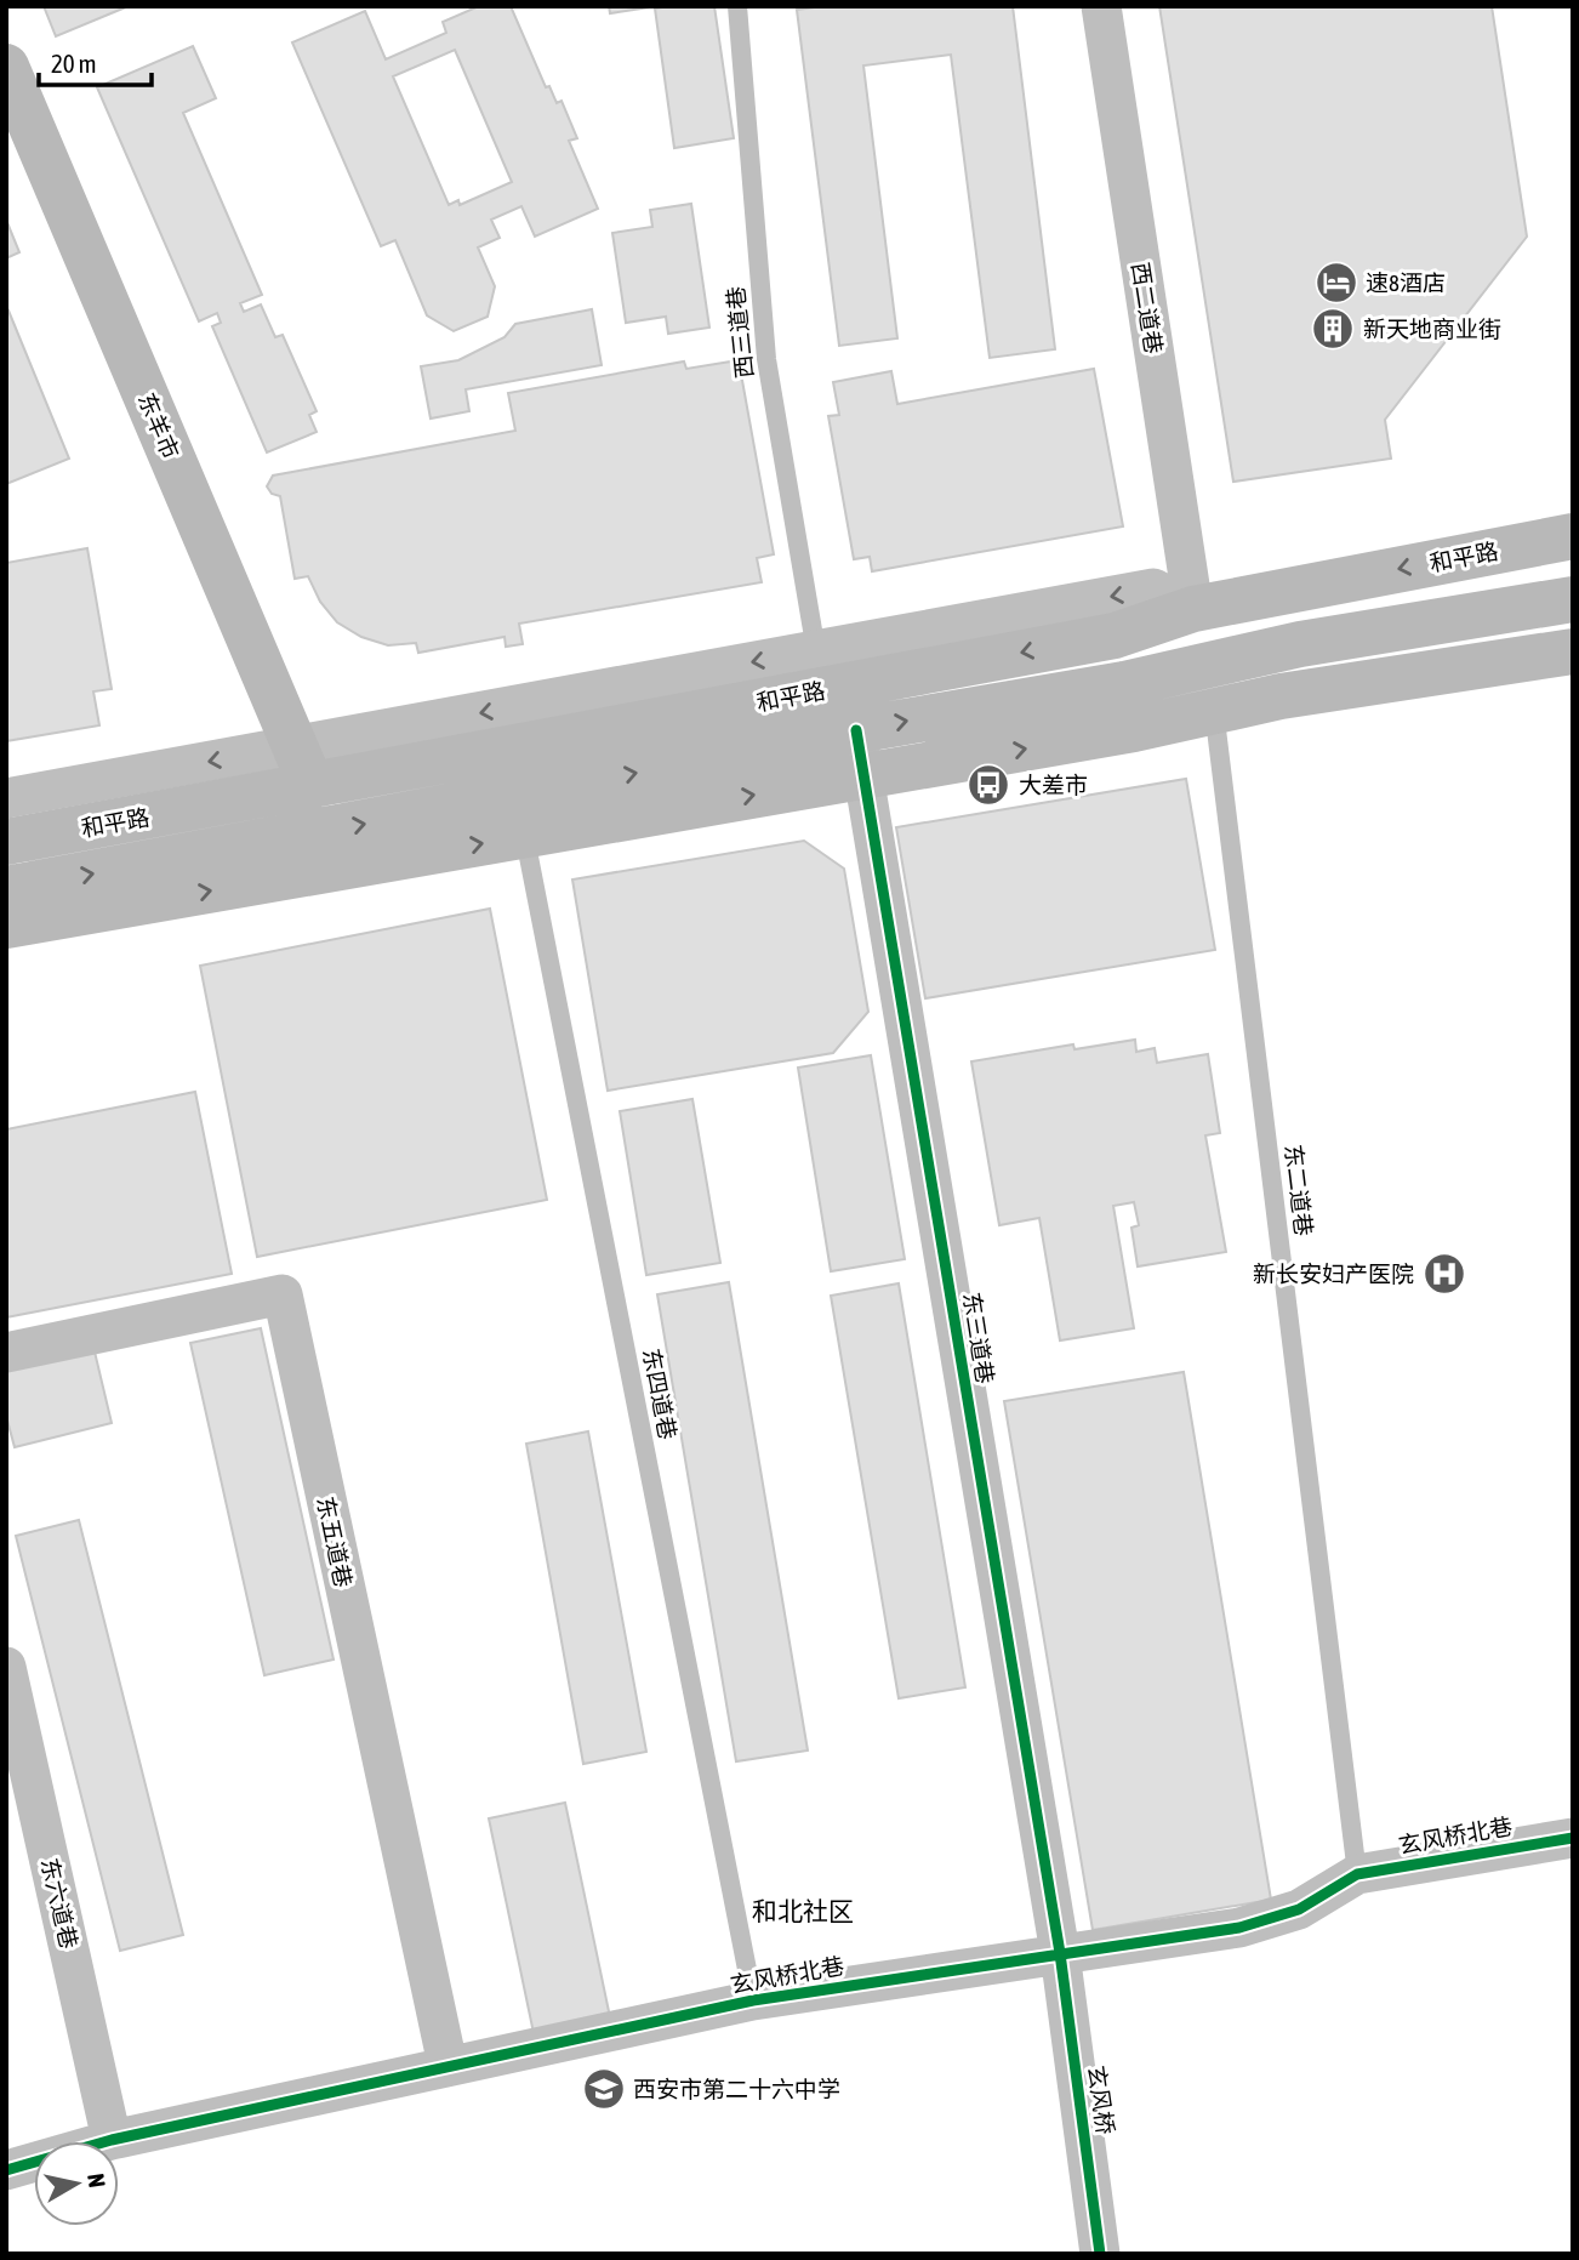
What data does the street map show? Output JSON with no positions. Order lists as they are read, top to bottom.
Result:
{
  "streets": {
    "main road": ["东羊市", "和平路"],
    "street": [
      "西二道巷",
      "东三道巷",
      "东五道巷",
      "玄风桥北巷",
      "东六道巷",
      "玄风桥"
    ],
    "lane": ["西三道巷", "东二道巷", "东四道巷"]
  },
  "crossings": [
    ["西二道巷", "和平路"],
    ["东羊市", "和平路"],
    ["和平路", "东二道巷"],
    ["和平路", "东三道巷"],
    ["和平路", "东四道巷"],
    ["东二道巷", "玄风桥北巷"],
    ["东三道巷", "玄风桥北巷"],
    ["东三道巷", "玄风桥"],
    ["东四道巷", "玄风桥北巷"],
    ["东五道巷", "玄风桥北巷"],
    ["玄风桥北巷", "东六道巷"],
    ["玄风桥北巷", "玄风桥"]
  ],
  "districts": ["和北社区"],
  "places": {
    "hotel": ["速8酒店"],
    "building": ["新天地商业街"],
    "bus stop": ["大差市"],
    "hospital": ["新长安妇产医院"],
    "school or university": ["西安市第二十六中学"]
  },
  "scale_bar": "20 m",
  "north": "right"
}
